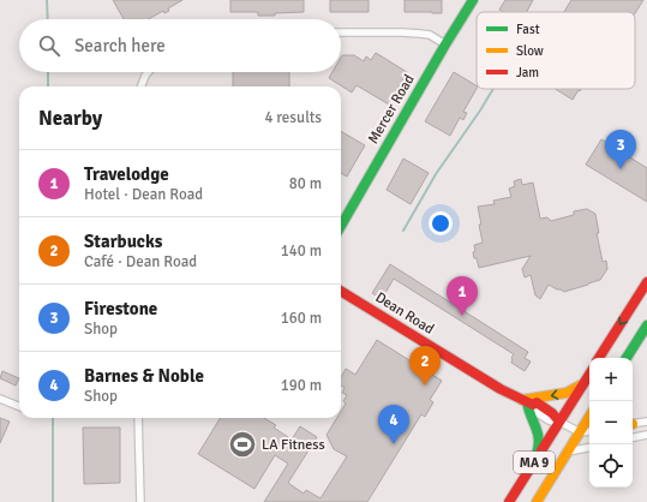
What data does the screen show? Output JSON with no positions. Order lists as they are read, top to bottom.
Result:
{
  "streets": {
    "main road": ["Mercer Road", "Dean Road", "MA 9"]
  },
  "crossings": [
    ["Dean Road", "MA 9"]
  ],
  "places": {
    "sports": ["LA Fitness"]
  },
  "legend": ["Fast", "Slow", "Jam"],
  "page": {
    "search": "Search here",
    "heading": ["Nearby", "4 results"],
    "pins": [
      "3",
      "1",
      "2",
      "4"
    ],
    "list": [
      {
        "mark": "1",
        "name": "Travelodge",
        "note": "Hotel · Dean Road",
        "value": "80 m"
      },
      {
        "mark": "2",
        "name": "Starbucks",
        "note": "Café · Dean Road",
        "value": "140 m"
      },
      {
        "mark": "3",
        "name": "Firestone",
        "note": "Shop",
        "value": "160 m"
      },
      {
        "mark": "4",
        "name": "Barnes & Noble",
        "note": "Shop",
        "value": "190 m"
      }
    ],
    "map_buttons": ["+", "−"]
  }
}
